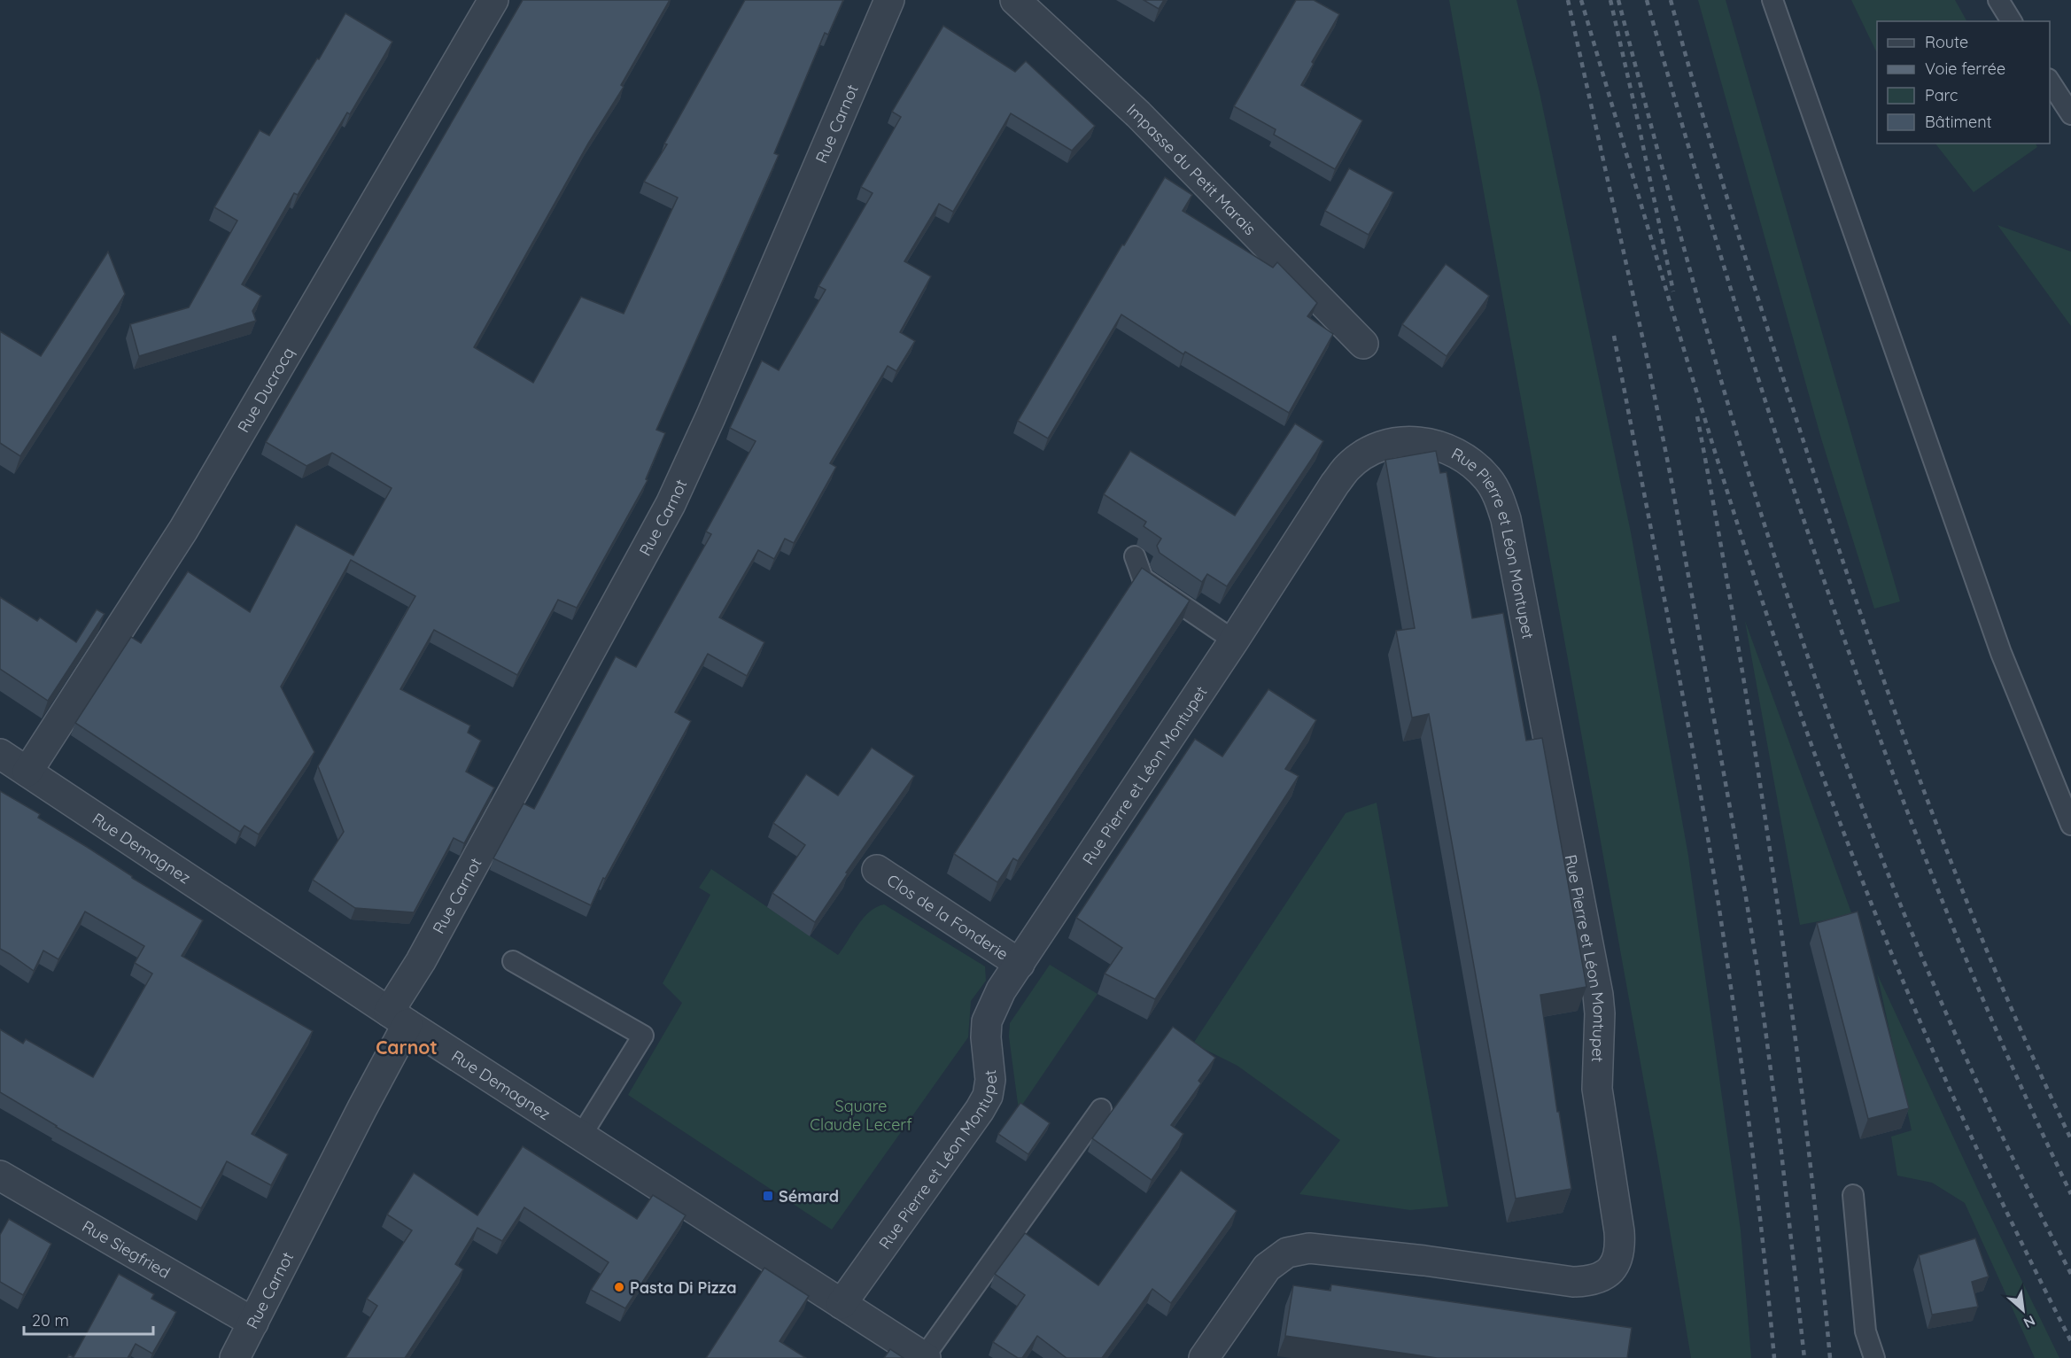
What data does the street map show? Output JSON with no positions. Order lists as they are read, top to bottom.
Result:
{
  "streets": {
    "street": [
      "Rue Carnot",
      "Impasse du Petit Marais",
      "Rue Ducrocq",
      "Rue Pierre et Léon Montupet",
      "Rue Demagnez",
      "Clos de la Fonderie",
      "Rue Siegfried"
    ]
  },
  "crossings": [
    ["Rue Carnot", "Rue Demagnez"],
    ["Rue Carnot", "Rue Siegfried"],
    ["Rue Ducrocq", "Rue Demagnez"],
    ["Rue Pierre et Léon Montupet", "Rue Demagnez"],
    ["Rue Pierre et Léon Montupet", "Clos de la Fonderie"]
  ],
  "districts": ["Carnot"],
  "parks": ["Square Claude Lecerf"],
  "places": {
    "transit": ["Sémard"],
    "other": ["Pasta Di Pizza"]
  },
  "legend": [
    "Route",
    "Voie ferrée",
    "Parc",
    "Bâtiment"
  ],
  "scale_bar": "20 m",
  "north": "bottom right"
}
